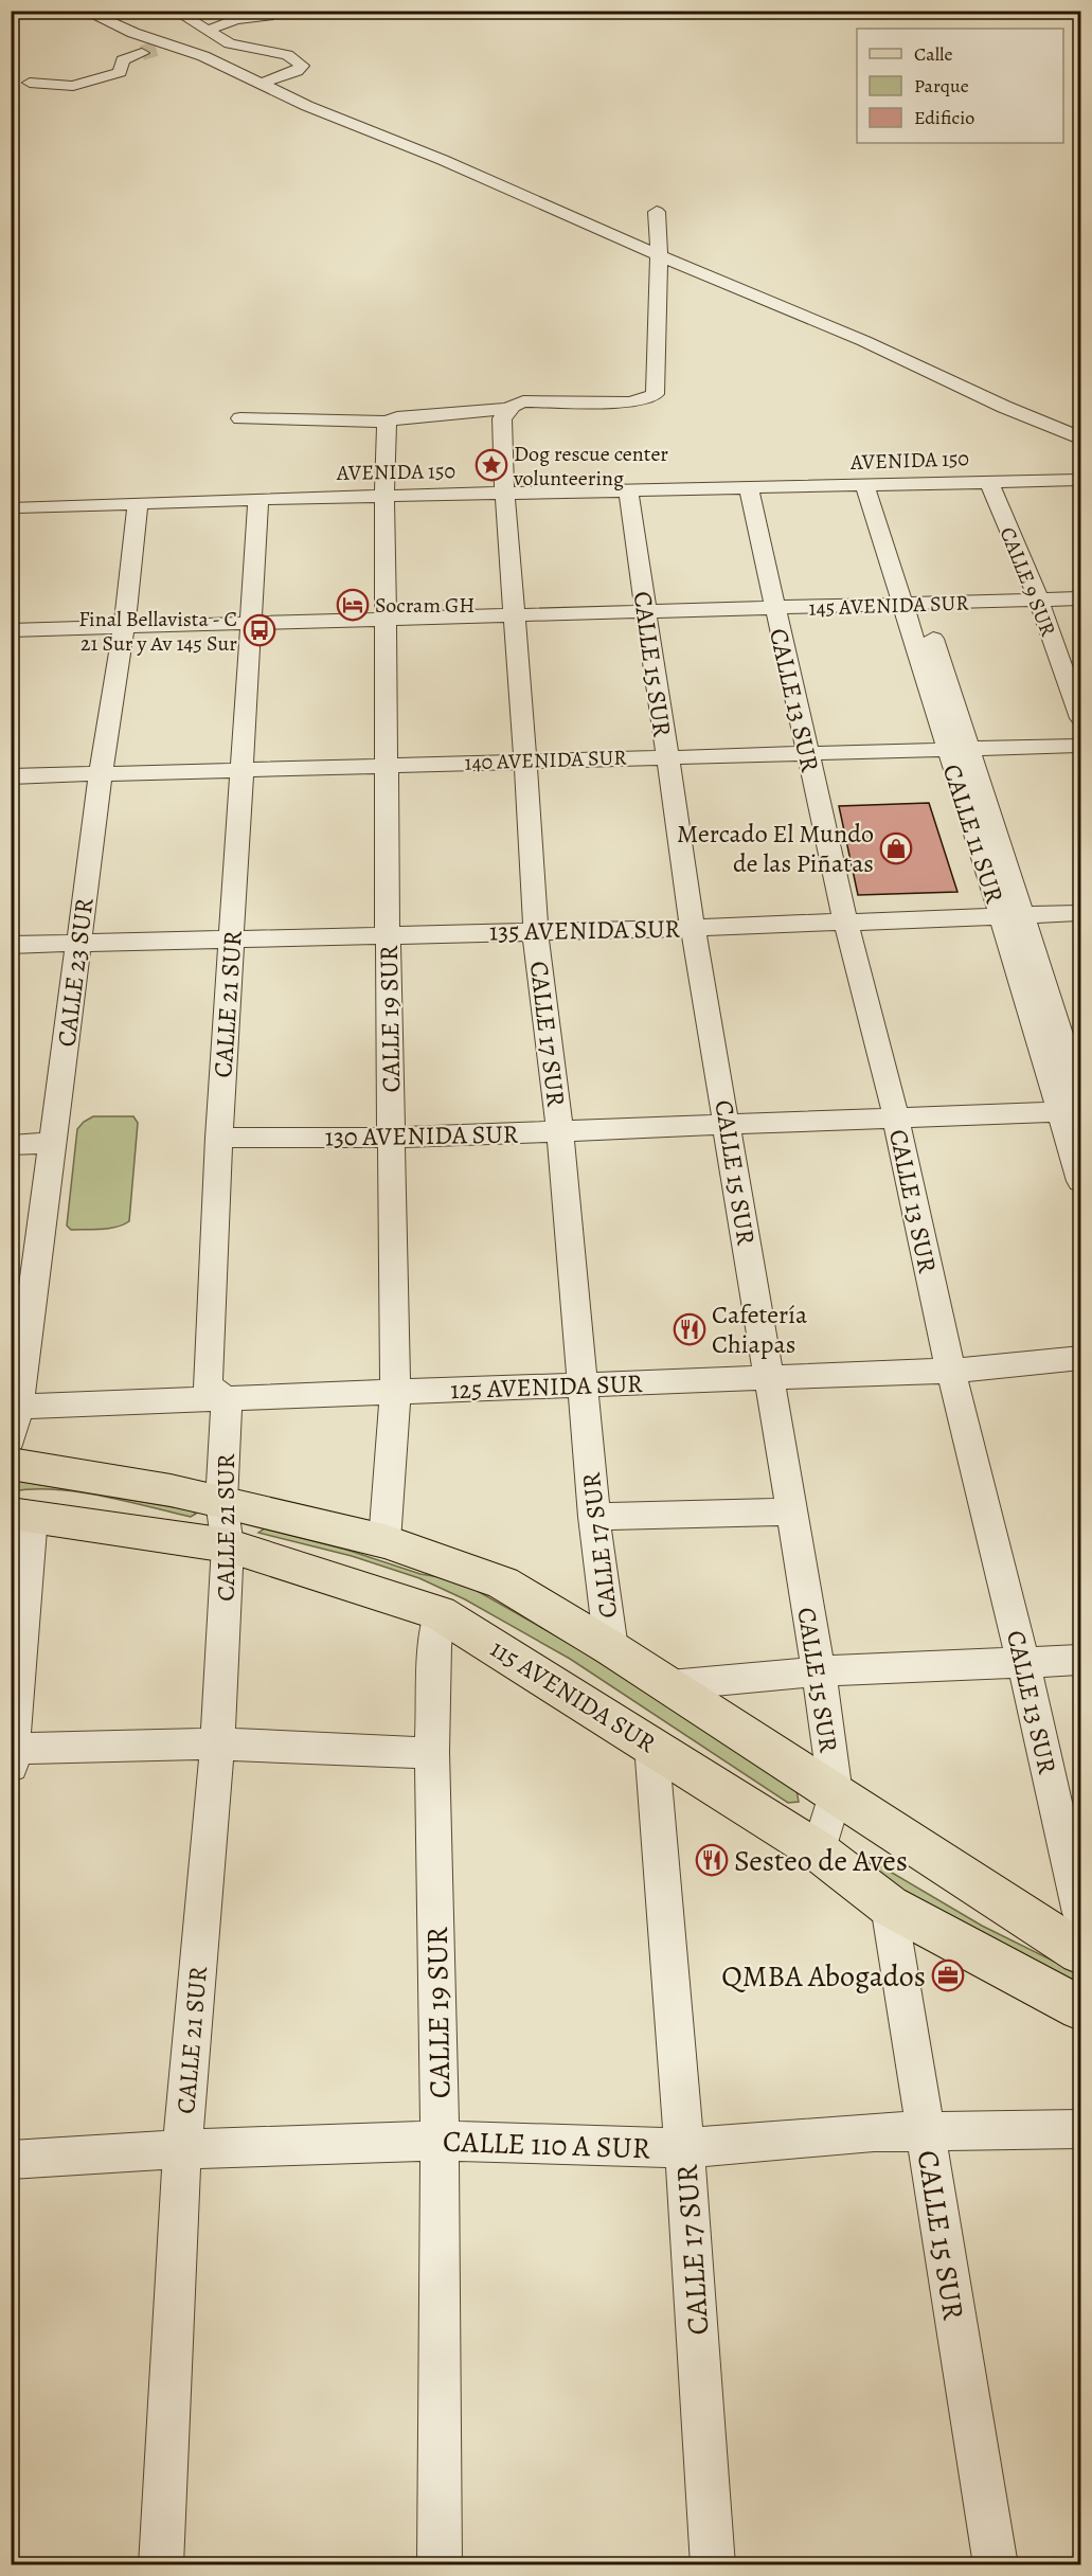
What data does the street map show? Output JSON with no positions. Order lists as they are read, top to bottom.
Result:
{
  "streets": {
    "main road": ["115 AVENIDA SUR"],
    "street": [
      "AVENIDA 150",
      "CALLE 9 SUR",
      "145 AVENIDA SUR",
      "CALLE 15 SUR",
      "CALLE 13 SUR",
      "140 AVENIDA SUR",
      "CALLE 11 SUR",
      "135 AVENIDA SUR",
      "CALLE 23 SUR",
      "CALLE 21 SUR",
      "CALLE 19 SUR",
      "CALLE 17 SUR",
      "130 AVENIDA SUR",
      "125 AVENIDA SUR",
      "CALLE 110 A SUR"
    ]
  },
  "crossings": [
    ["AVENIDA 150", "CALLE 9 SUR"],
    ["AVENIDA 150", "CALLE 15 SUR"],
    ["AVENIDA 150", "CALLE 13 SUR"],
    ["AVENIDA 150", "CALLE 11 SUR"],
    ["AVENIDA 150", "CALLE 23 SUR"],
    ["AVENIDA 150", "CALLE 21 SUR"],
    ["AVENIDA 150", "CALLE 19 SUR"],
    ["AVENIDA 150", "CALLE 17 SUR"],
    ["CALLE 9 SUR", "145 AVENIDA SUR"],
    ["145 AVENIDA SUR", "CALLE 15 SUR"],
    ["145 AVENIDA SUR", "CALLE 13 SUR"],
    ["145 AVENIDA SUR", "CALLE 11 SUR"],
    ["145 AVENIDA SUR", "CALLE 23 SUR"],
    ["145 AVENIDA SUR", "CALLE 21 SUR"],
    ["145 AVENIDA SUR", "CALLE 19 SUR"],
    ["145 AVENIDA SUR", "CALLE 17 SUR"],
    ["CALLE 15 SUR", "140 AVENIDA SUR"],
    ["CALLE 15 SUR", "135 AVENIDA SUR"],
    ["CALLE 15 SUR", "130 AVENIDA SUR"],
    ["CALLE 15 SUR", "125 AVENIDA SUR"],
    ["CALLE 15 SUR", "115 AVENIDA SUR"],
    ["CALLE 15 SUR", "CALLE 110 A SUR"],
    ["CALLE 13 SUR", "140 AVENIDA SUR"],
    ["CALLE 13 SUR", "135 AVENIDA SUR"],
    ["CALLE 13 SUR", "130 AVENIDA SUR"],
    ["CALLE 13 SUR", "125 AVENIDA SUR"],
    ["140 AVENIDA SUR", "CALLE 11 SUR"],
    ["140 AVENIDA SUR", "CALLE 23 SUR"],
    ["140 AVENIDA SUR", "CALLE 21 SUR"],
    ["140 AVENIDA SUR", "CALLE 19 SUR"],
    ["140 AVENIDA SUR", "CALLE 17 SUR"],
    ["CALLE 11 SUR", "135 AVENIDA SUR"],
    ["CALLE 11 SUR", "130 AVENIDA SUR"],
    ["135 AVENIDA SUR", "CALLE 23 SUR"],
    ["135 AVENIDA SUR", "CALLE 21 SUR"],
    ["135 AVENIDA SUR", "CALLE 19 SUR"],
    ["135 AVENIDA SUR", "CALLE 17 SUR"],
    ["CALLE 23 SUR", "125 AVENIDA SUR"],
    ["CALLE 21 SUR", "130 AVENIDA SUR"],
    ["CALLE 21 SUR", "125 AVENIDA SUR"],
    ["CALLE 21 SUR", "115 AVENIDA SUR"],
    ["CALLE 21 SUR", "CALLE 110 A SUR"],
    ["CALLE 19 SUR", "130 AVENIDA SUR"],
    ["CALLE 19 SUR", "125 AVENIDA SUR"],
    ["CALLE 19 SUR", "115 AVENIDA SUR"],
    ["CALLE 19 SUR", "CALLE 110 A SUR"],
    ["CALLE 17 SUR", "130 AVENIDA SUR"],
    ["CALLE 17 SUR", "125 AVENIDA SUR"],
    ["CALLE 17 SUR", "115 AVENIDA SUR"],
    ["CALLE 17 SUR", "CALLE 110 A SUR"]
  ],
  "places": {
    "place": ["Dog rescue center volunteering"],
    "hotel": ["Socram GH"],
    "bus stop": ["Final Bellavista - C 21 Sur y Av 145 Sur"],
    "shop": ["Mercado El Mundo de las Piñatas"],
    "restaurant": ["Cafetería Chiapas", "Sesteo de Aves"],
    "office": ["QMBA Abogados"]
  },
  "legend": ["Calle", "Parque", "Edificio"]
}
